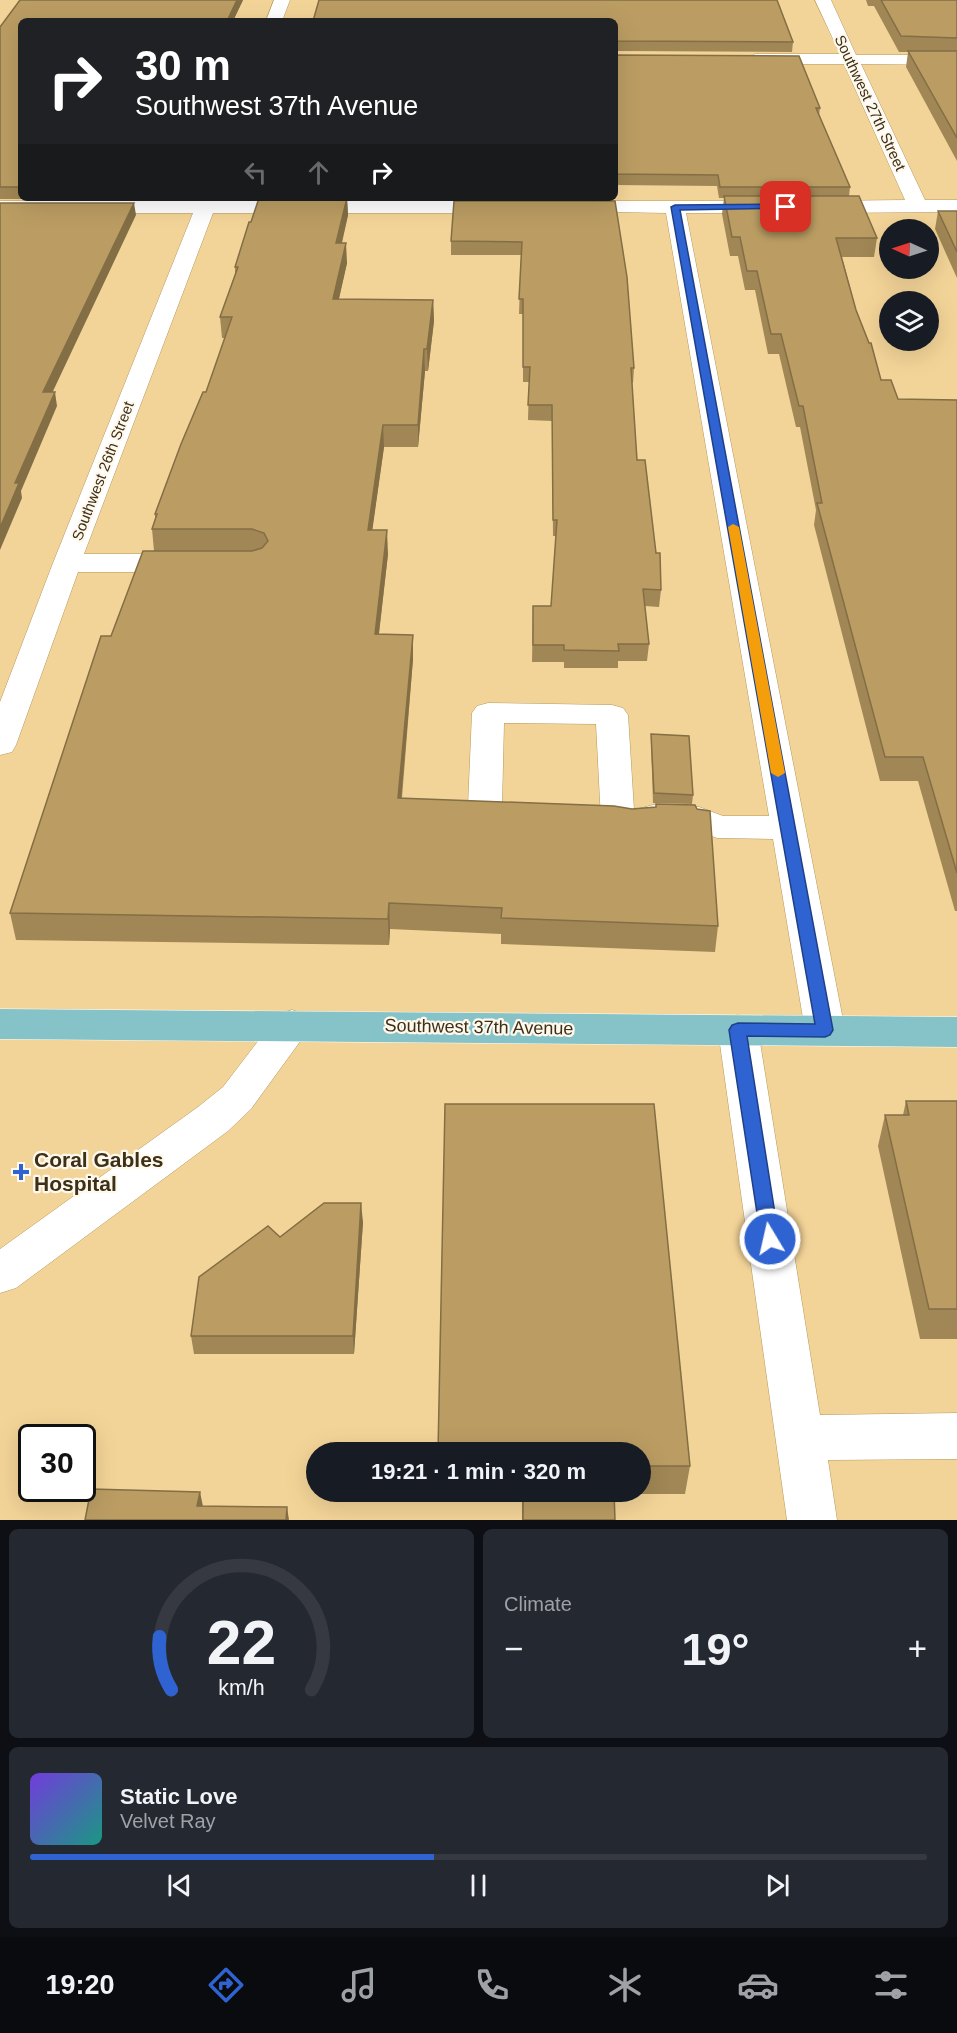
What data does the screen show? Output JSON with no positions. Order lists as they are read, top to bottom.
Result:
{
  "streets": {
    "main road": ["Southwest 37th Avenue"],
    "street": ["Southwest 27th Street", "Southwest 26th Street"]
  },
  "places": {
    "health": ["Coral Gables Hospital"]
  },
  "north": "left",
  "page": {
    "turn": ["30 m", "Southwest 37th Avenue"],
    "limit": "30",
    "trip": "19:21 · 1 min · 320 m",
    "tile": "Climate",
    "heat": ["−", "19°", "+"],
    "song": ["Static Love", "Velvet Ray"],
    "tabs": "19:20",
    "gauge": ["22", "km/h"]
  }
}
